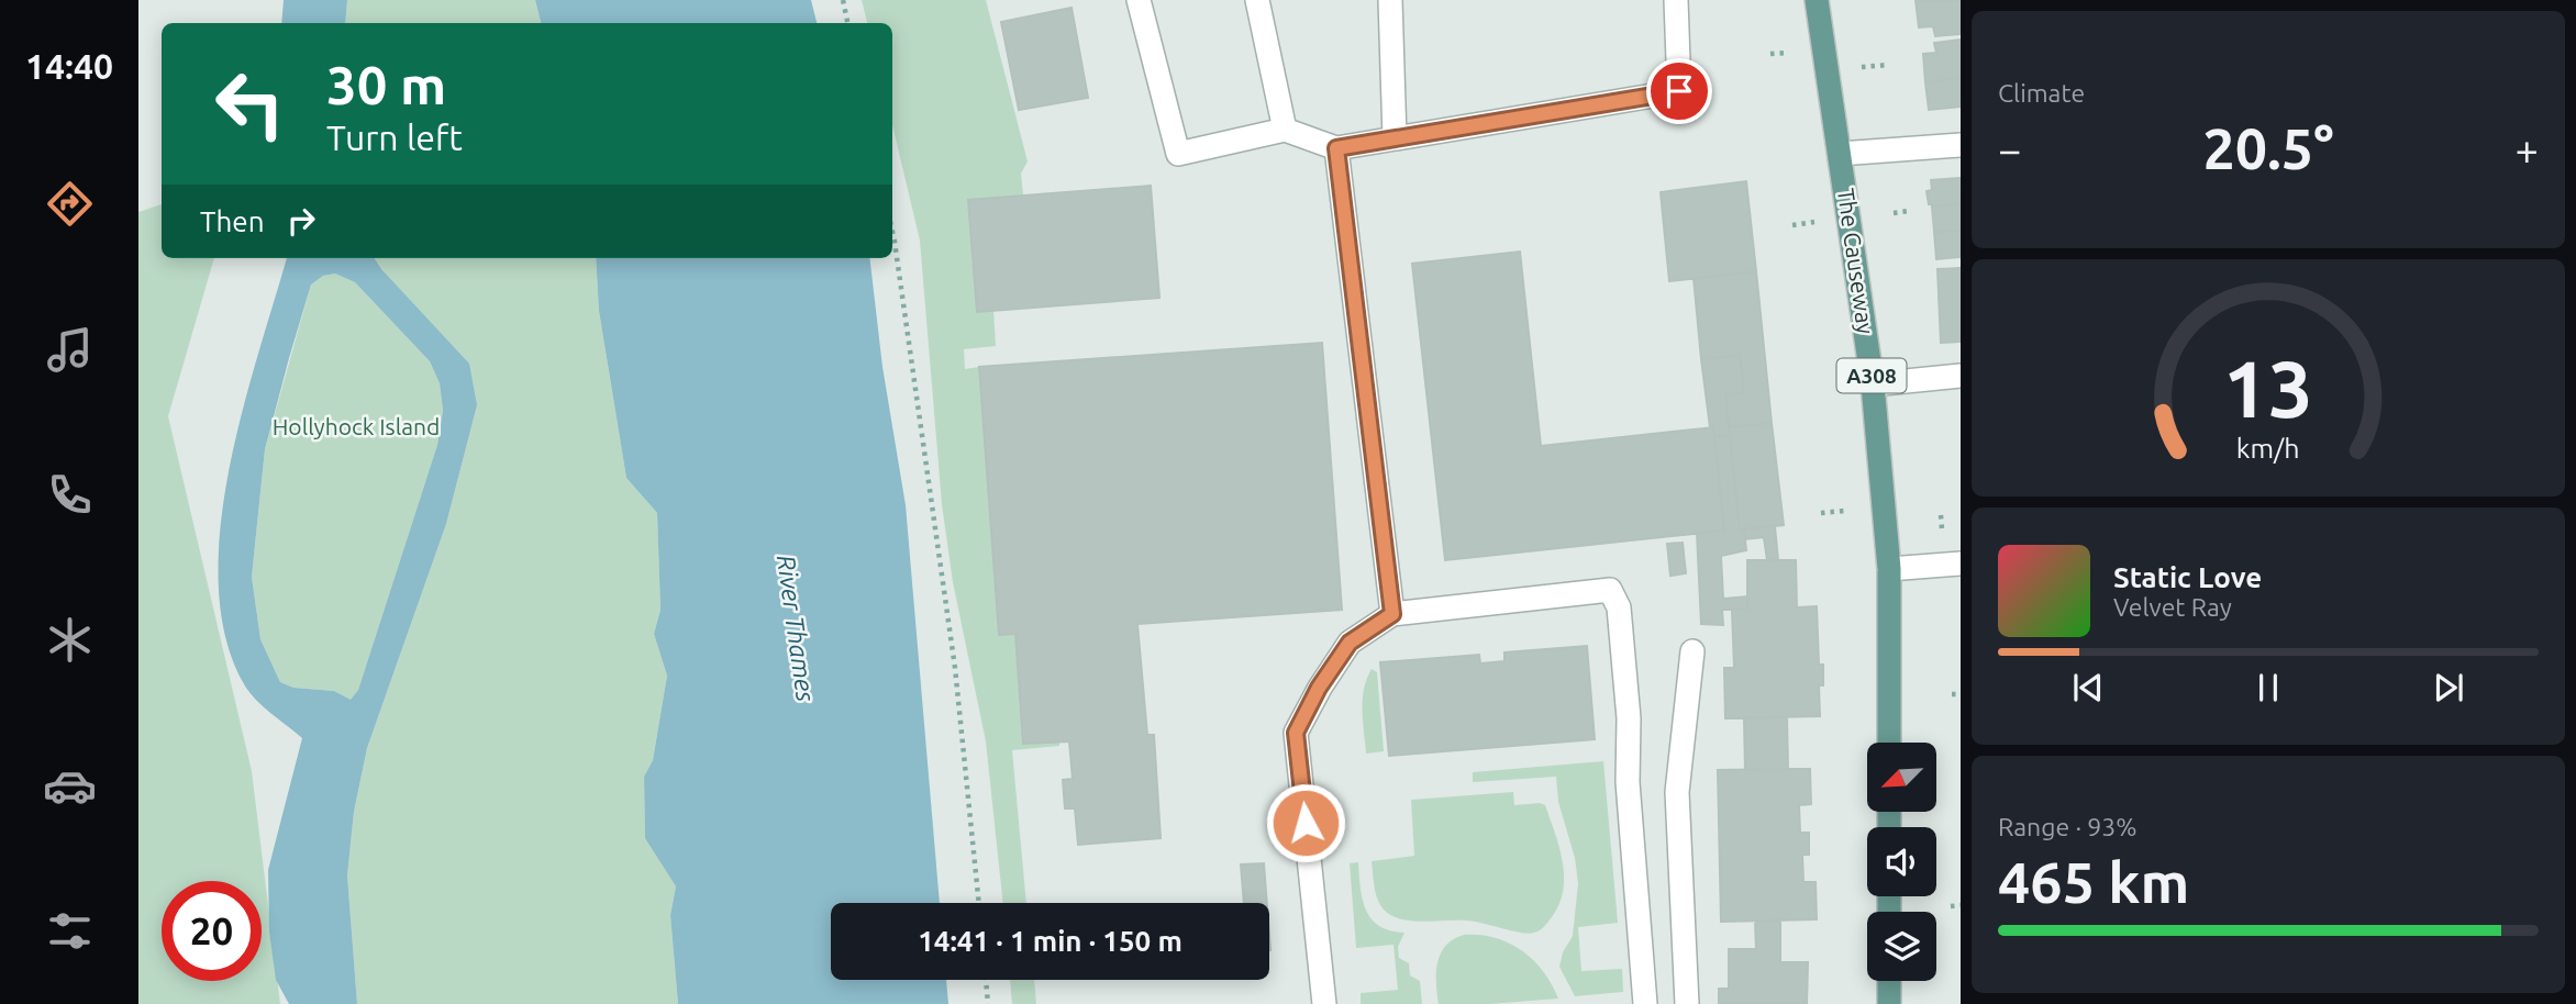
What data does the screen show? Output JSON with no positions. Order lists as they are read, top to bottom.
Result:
{
  "streets": {
    "main road": ["The Causeway", "A308"]
  },
  "water": ["River Thames"],
  "parks": ["Hollyhock Island"],
  "north": "bottom left",
  "page": {
    "tabs": "14:40",
    "tile": [
      "Climate",
      ["Range · 93%", "465 km"]
    ],
    "turn": ["30 m", "Turn left"],
    "heat": ["−", "20.5°", "+"],
    "then": "Then",
    "song": ["Static Love", "Velvet Ray"],
    "limit": "20",
    "trip": "14:41 · 1 min · 150 m",
    "gauge": ["13", "km/h"]
  }
}
